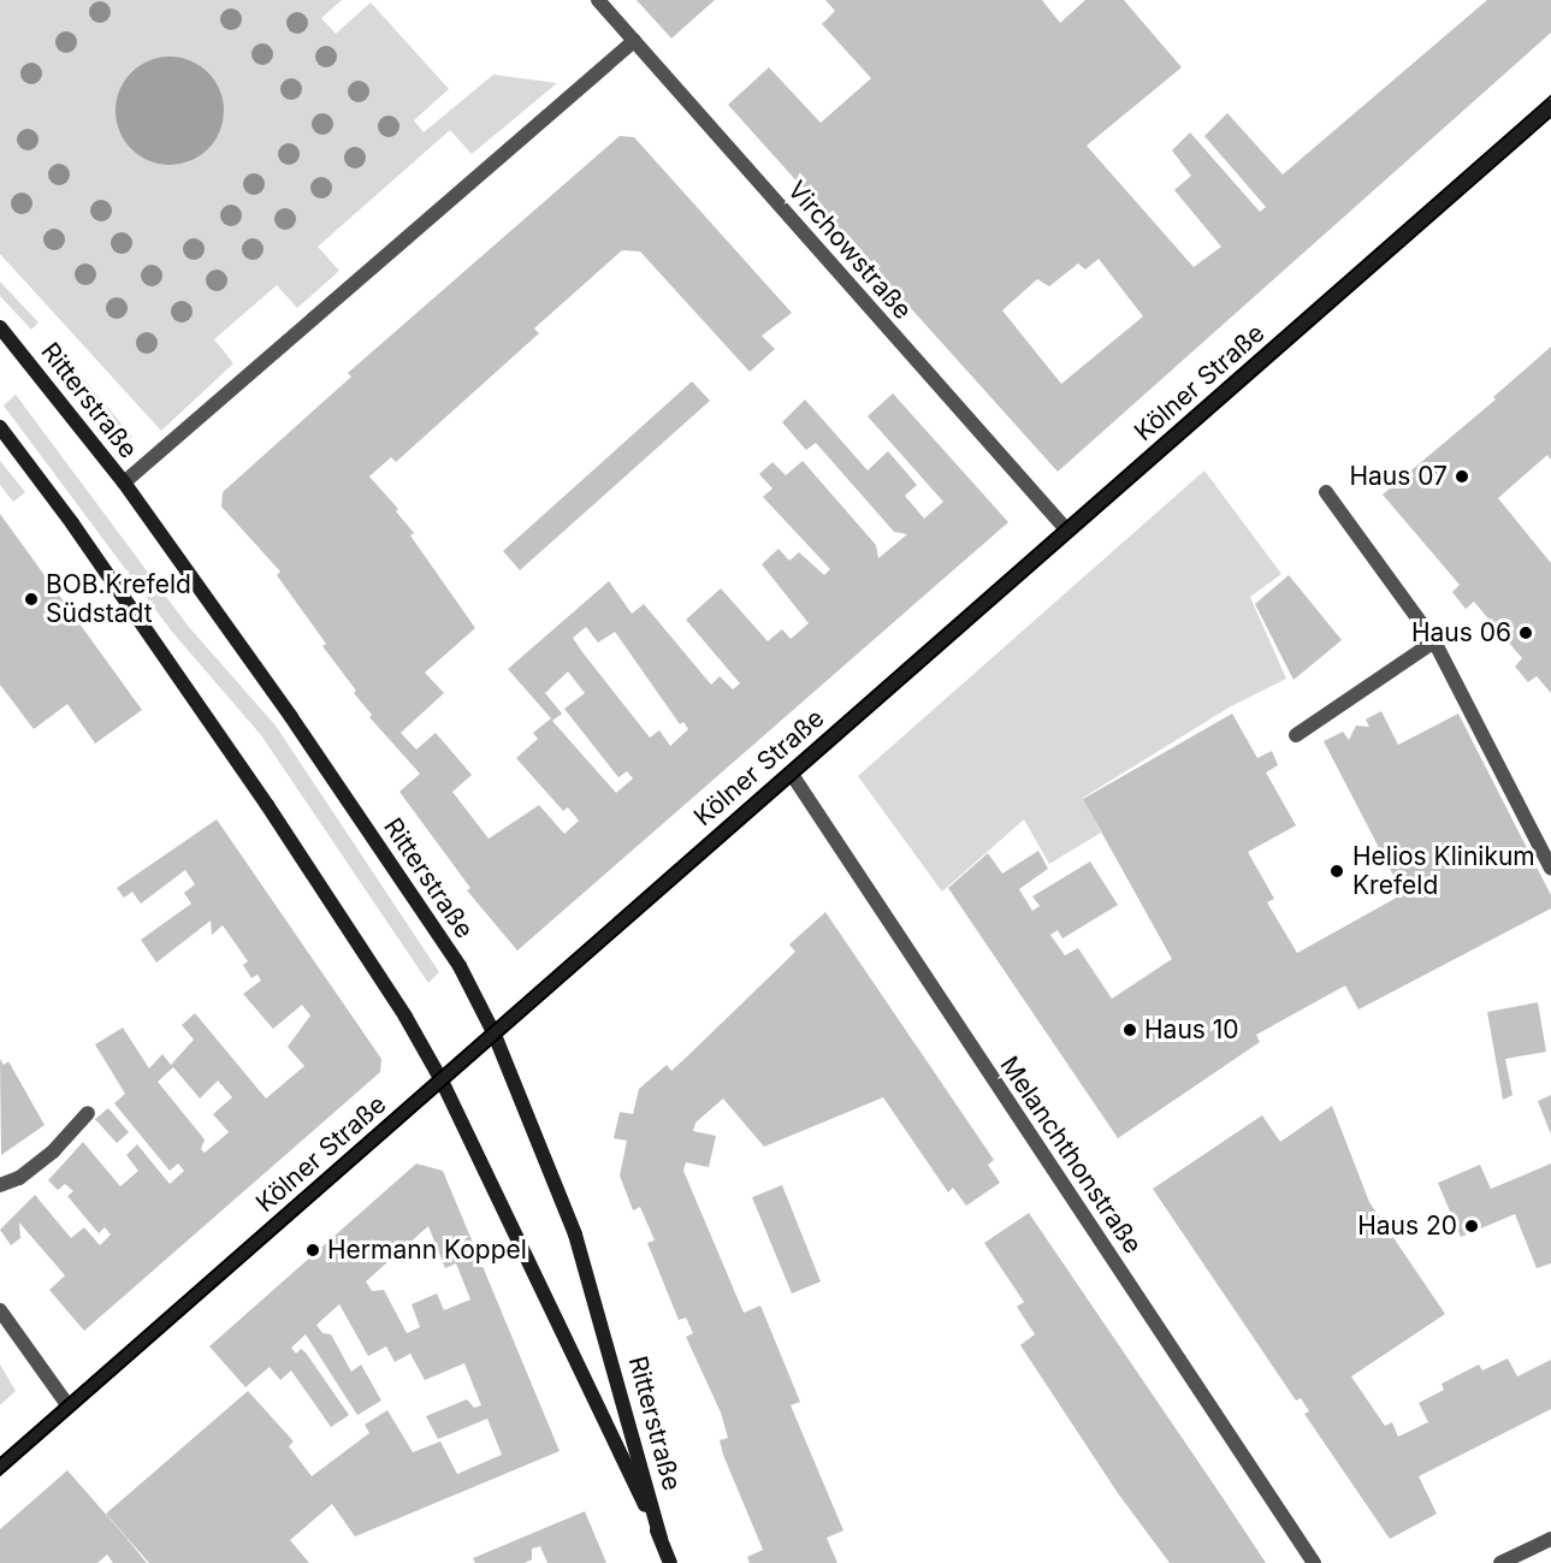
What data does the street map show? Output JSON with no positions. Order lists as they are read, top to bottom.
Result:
{
  "streets": {
    "main road": ["Kölner Straße", "Ritterstraße"],
    "street": ["Virchowstraße", "Melanchthonstraße"]
  },
  "crossings": [
    ["Virchowstraße", "Kölner Straße"],
    ["Kölner Straße", "Ritterstraße"],
    ["Kölner Straße", "Melanchthonstraße"]
  ],
  "places": [
    "Haus 07",
    "BOB.Krefeld Südstadt",
    "Haus 06",
    "Helios Klinikum Krefeld",
    "Haus 10",
    "Haus 20",
    "Hermann Koppel"
  ]
}
